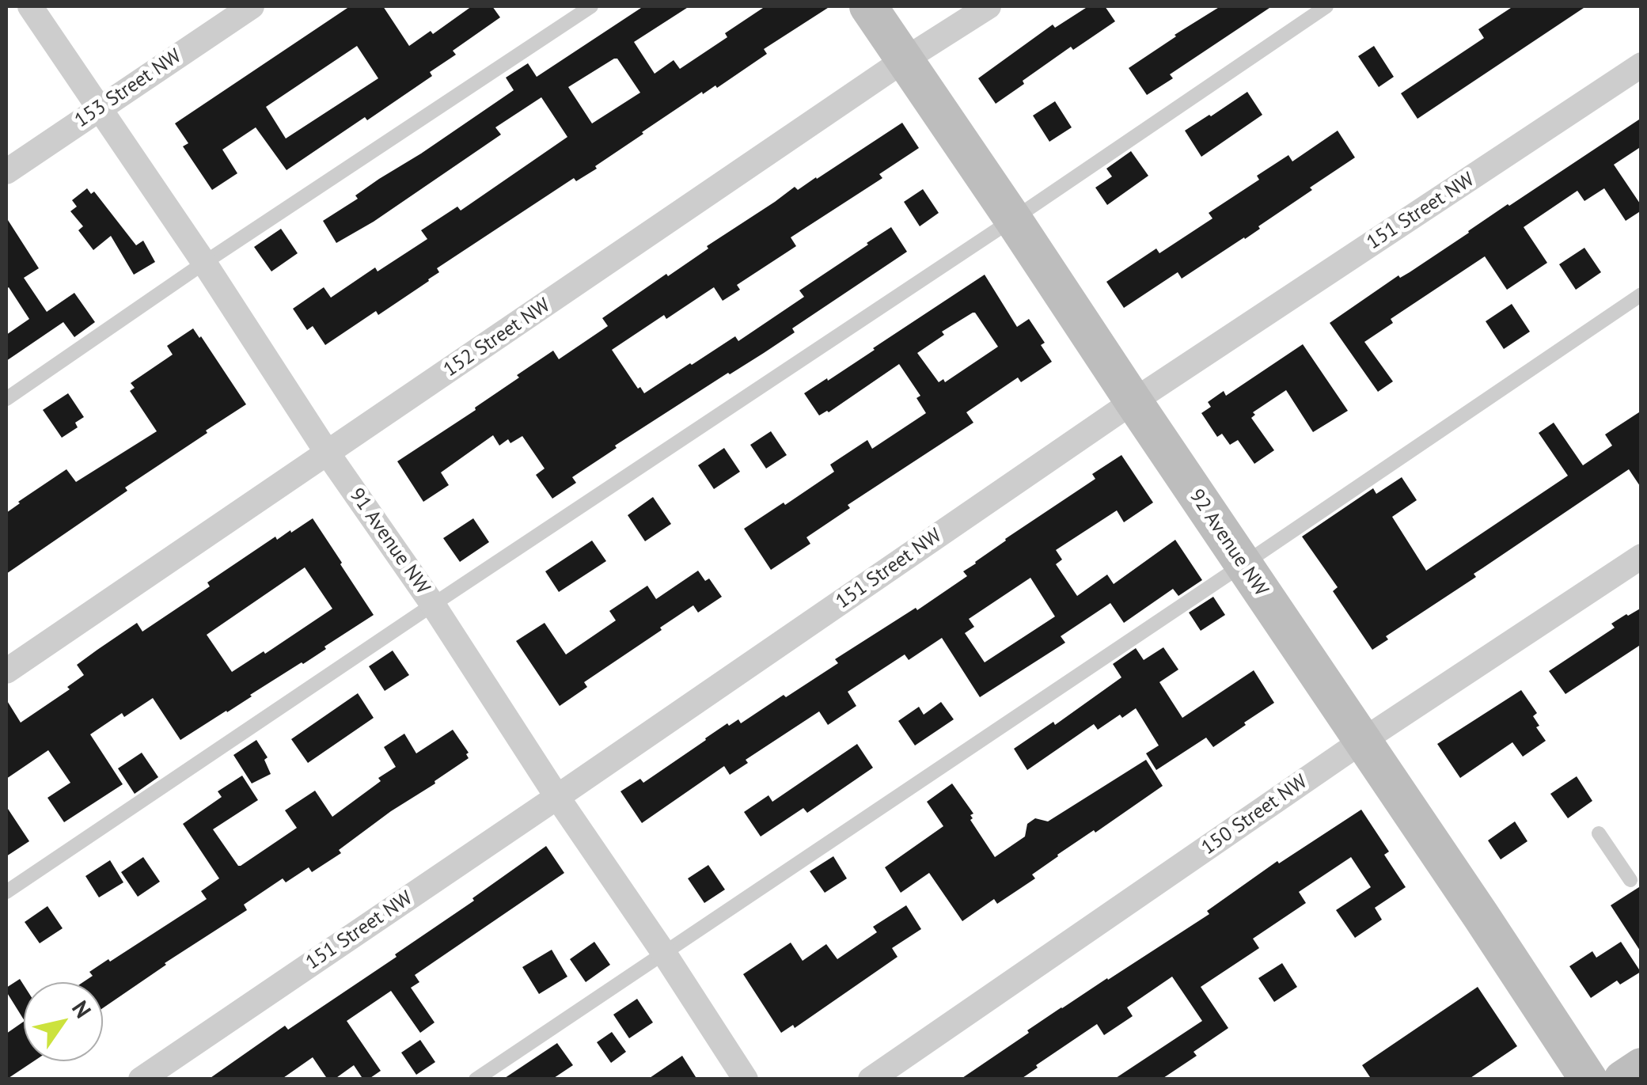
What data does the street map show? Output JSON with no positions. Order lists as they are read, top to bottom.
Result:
{
  "streets": {
    "street": [
      "153 Street NW",
      "151 Street NW",
      "152 Street NW",
      "91 Avenue NW",
      "92 Avenue NW",
      "150 Street NW"
    ]
  },
  "crossings": [
    ["153 Street NW", "91 Avenue NW"],
    ["151 Street NW", "91 Avenue NW"],
    ["151 Street NW", "92 Avenue NW"],
    ["152 Street NW", "91 Avenue NW"],
    ["152 Street NW", "92 Avenue NW"],
    ["92 Avenue NW", "150 Street NW"]
  ],
  "north": "top right"
}
